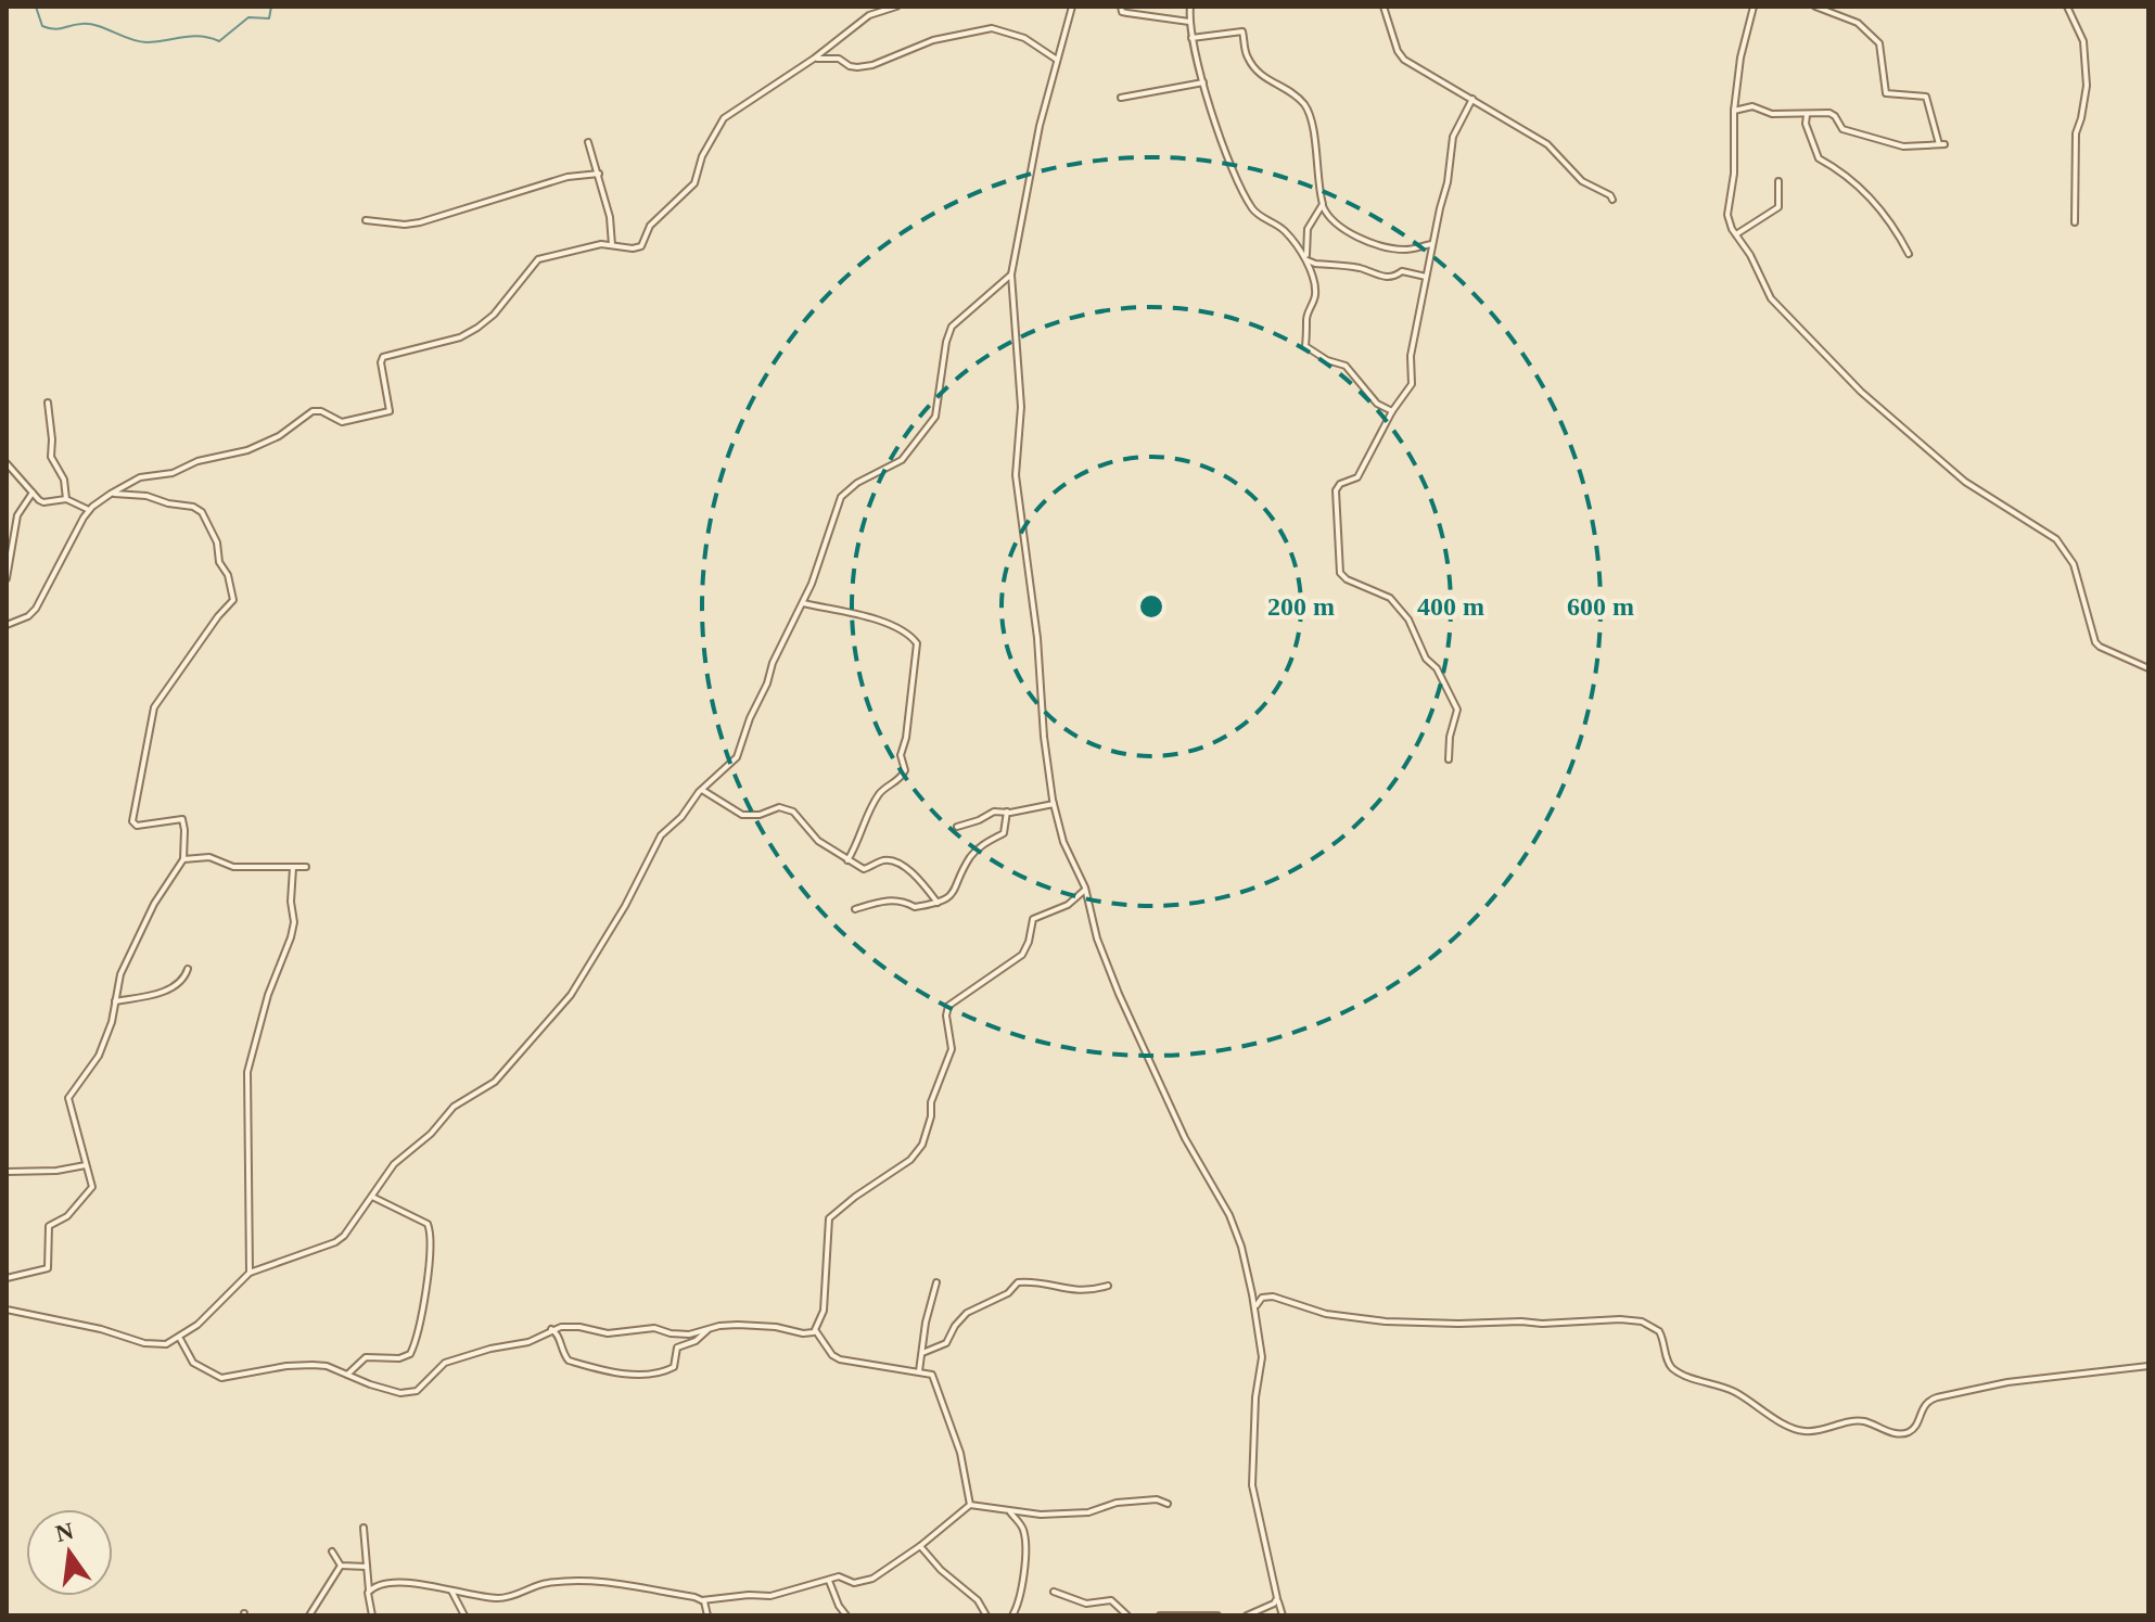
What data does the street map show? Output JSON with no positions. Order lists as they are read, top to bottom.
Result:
{
  "north": "top",
  "rings": ["200 m", "400 m", "600 m"]
}
